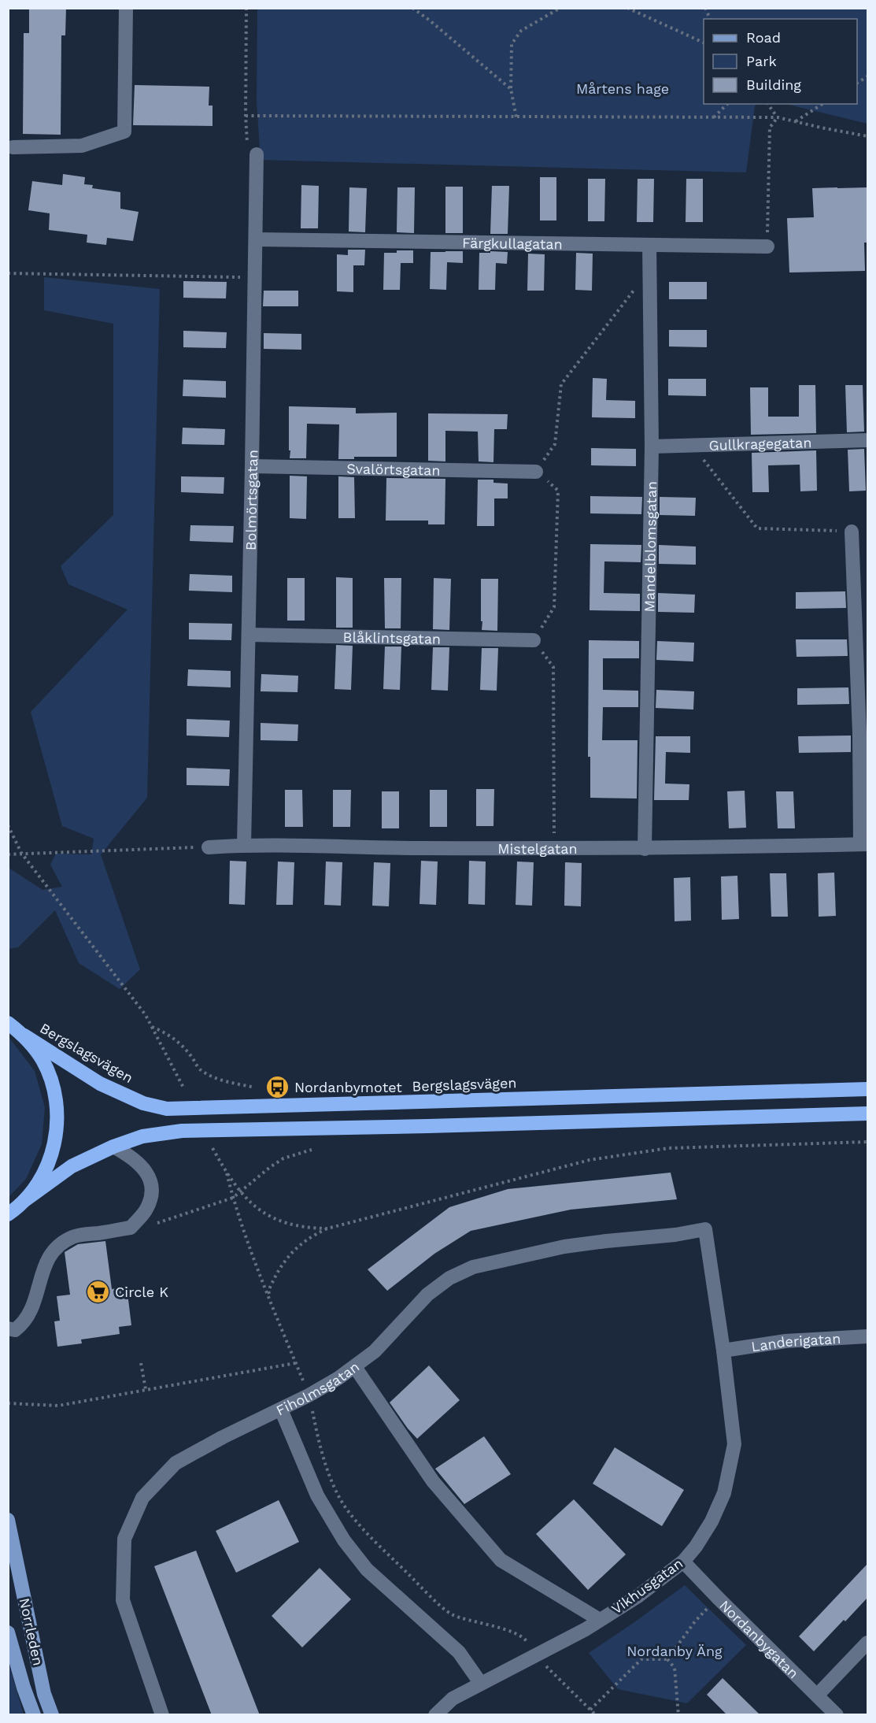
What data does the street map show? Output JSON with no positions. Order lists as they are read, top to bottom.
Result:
{
  "streets": {
    "highway": ["Bergslagsvägen"],
    "main road": ["Norrleden"],
    "street": [
      "Färgkullagatan",
      "Gullkragegatan",
      "Svalörtsgatan",
      "Bolmörtsgatan",
      "Mandelblomsgatan",
      "Blåklintsgatan",
      "Mistelgatan",
      "Landerigatan",
      "Fiholmsgatan",
      "Vikhusgatan",
      "Nordanbygatan"
    ]
  },
  "crossings": [
    ["Färgkullagatan", "Bolmörtsgatan"],
    ["Färgkullagatan", "Mandelblomsgatan"],
    ["Gullkragegatan", "Mandelblomsgatan"],
    ["Svalörtsgatan", "Bolmörtsgatan"],
    ["Bolmörtsgatan", "Blåklintsgatan"],
    ["Bolmörtsgatan", "Mistelgatan"],
    ["Mandelblomsgatan", "Mistelgatan"],
    ["Landerigatan", "Vikhusgatan"],
    ["Fiholmsgatan", "Vikhusgatan"],
    ["Vikhusgatan", "Nordanbygatan"]
  ],
  "parks": ["Mårtens hage", "Nordanby Äng"],
  "places": {
    "bus stop": ["Nordanbymotet"],
    "supermarket": ["Circle K"]
  },
  "legend": ["Road", "Park", "Building"]
}
